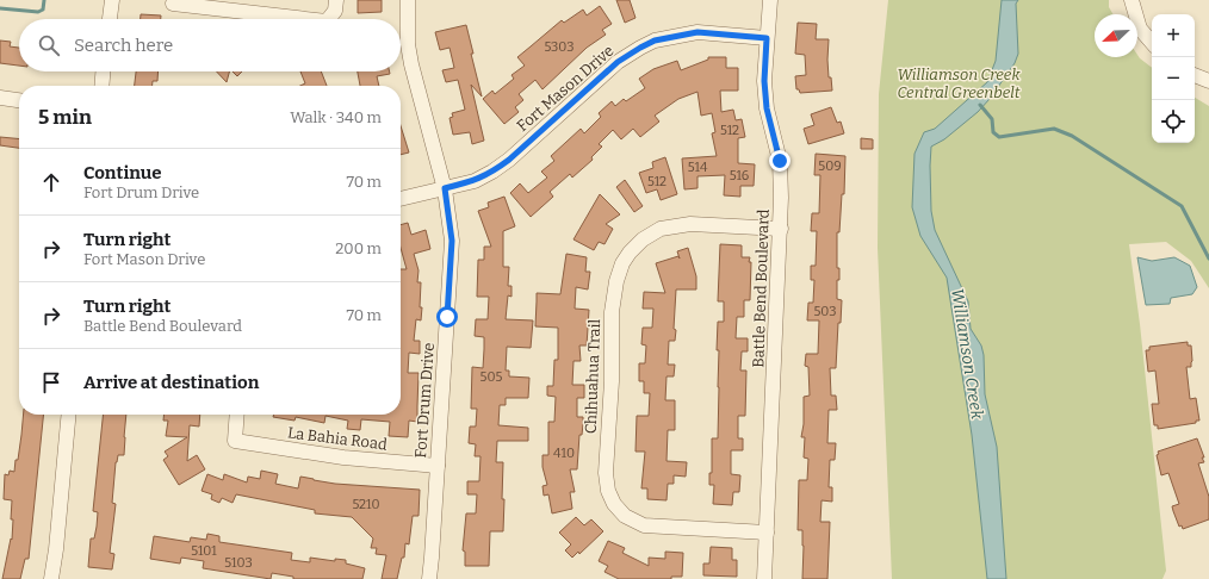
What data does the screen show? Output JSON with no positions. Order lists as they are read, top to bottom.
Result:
{
  "streets": {
    "street": [
      "Fort Mason Drive",
      "Battle Bend Boulevard",
      "Chihuahua Trail",
      "Fort Drum Drive",
      "La Bahia Road"
    ]
  },
  "crossings": [
    ["Fort Mason Drive", "Battle Bend Boulevard"],
    ["Fort Mason Drive", "Fort Drum Drive"],
    ["Battle Bend Boulevard", "Chihuahua Trail"],
    ["Fort Drum Drive", "La Bahia Road"]
  ],
  "water": ["Williamson Creek"],
  "parks": ["Williamson Creek Central Greenbelt"],
  "house_numbers": [
    "5303",
    "512",
    "509",
    "514",
    "516",
    "512",
    "503",
    "505",
    "410",
    "5210",
    "5101",
    "5103"
  ],
  "north": "bottom left",
  "page": {
    "map_buttons": ["+", "−"],
    "search": "Search here",
    "heading": ["5 min", "Walk · 340 m"],
    "list": [
      ["Continue", "Fort Drum Drive", "70 m"],
      ["Turn right", "Fort Mason Drive", "200 m"],
      ["Turn right", "Battle Bend Boulevard", "70 m"],
      "Arrive at destination"
    ]
  }
}
